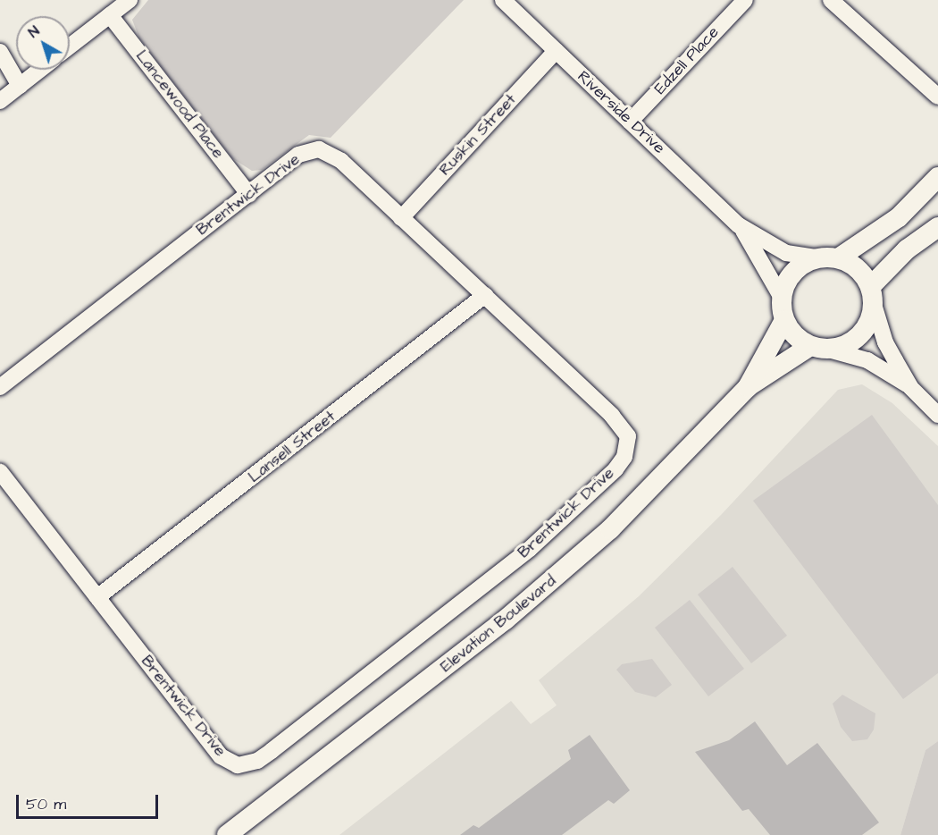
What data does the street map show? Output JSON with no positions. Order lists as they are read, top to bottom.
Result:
{
  "streets": {
    "street": [
      "Edzell Place",
      "Lancewood Place",
      "Riverside Drive",
      "Ruskin Street",
      "Brentwick Drive",
      "Lansell Street",
      "Elevation Boulevard"
    ]
  },
  "crossings": [
    ["Edzell Place", "Riverside Drive"],
    ["Lancewood Place", "Brentwick Drive"],
    ["Riverside Drive", "Ruskin Street"],
    ["Riverside Drive", "Elevation Boulevard"],
    ["Ruskin Street", "Brentwick Drive"],
    ["Brentwick Drive", "Lansell Street"]
  ],
  "scale_bar": "50 m",
  "north": "top left"
}
